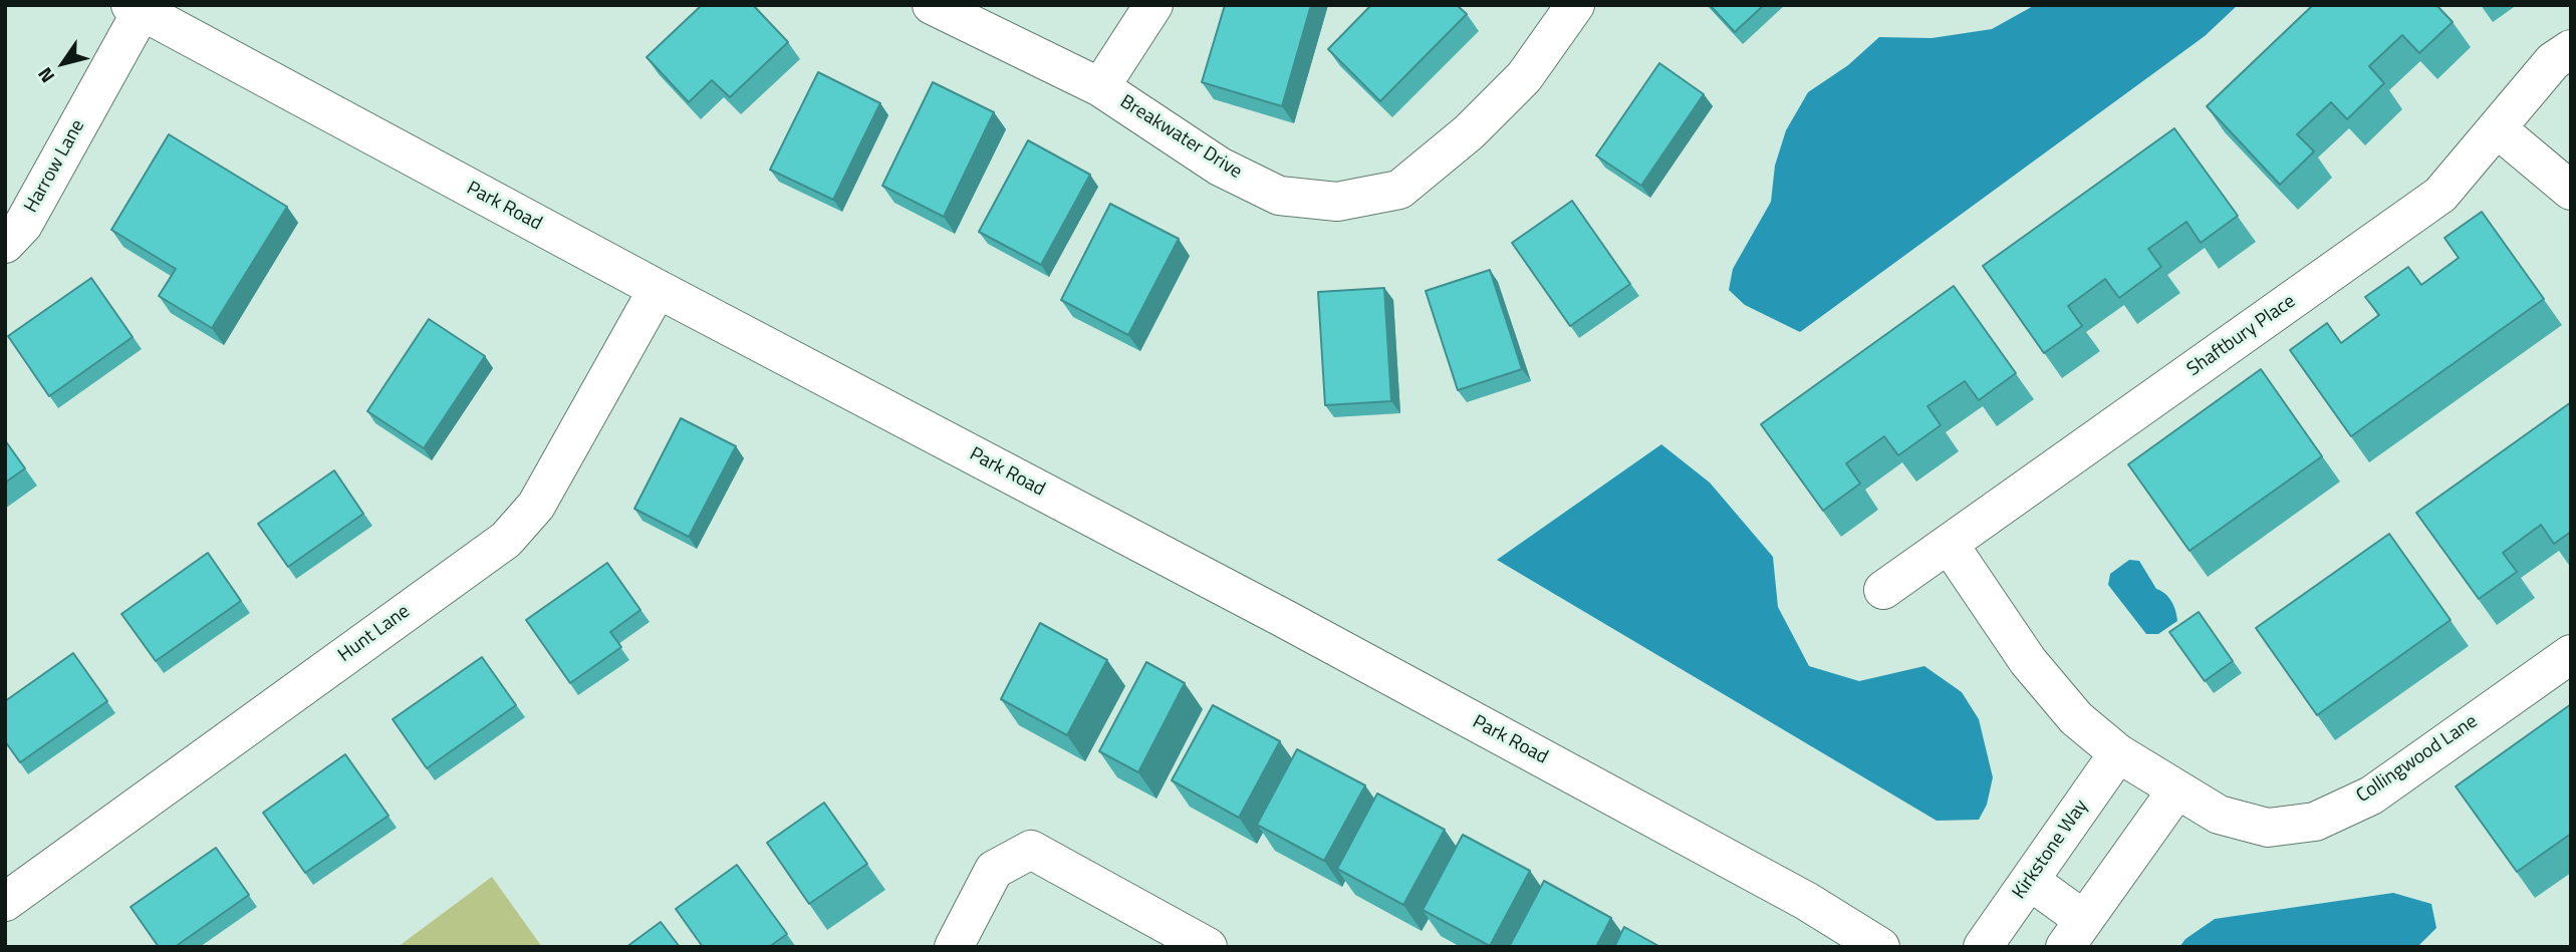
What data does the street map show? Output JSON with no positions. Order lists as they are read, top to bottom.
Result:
{
  "streets": {
    "street": [
      "Breakwater Drive",
      "Harrow Lane",
      "Park Road",
      "Shaftbury Place",
      "Hunt Lane",
      "Collingwood Lane",
      "Kirkstone Way"
    ]
  },
  "crossings": [
    ["Harrow Lane", "Park Road"],
    ["Park Road", "Hunt Lane"],
    ["Shaftbury Place", "Collingwood Lane"],
    ["Collingwood Lane", "Kirkstone Way"]
  ],
  "north": "bottom left"
}
